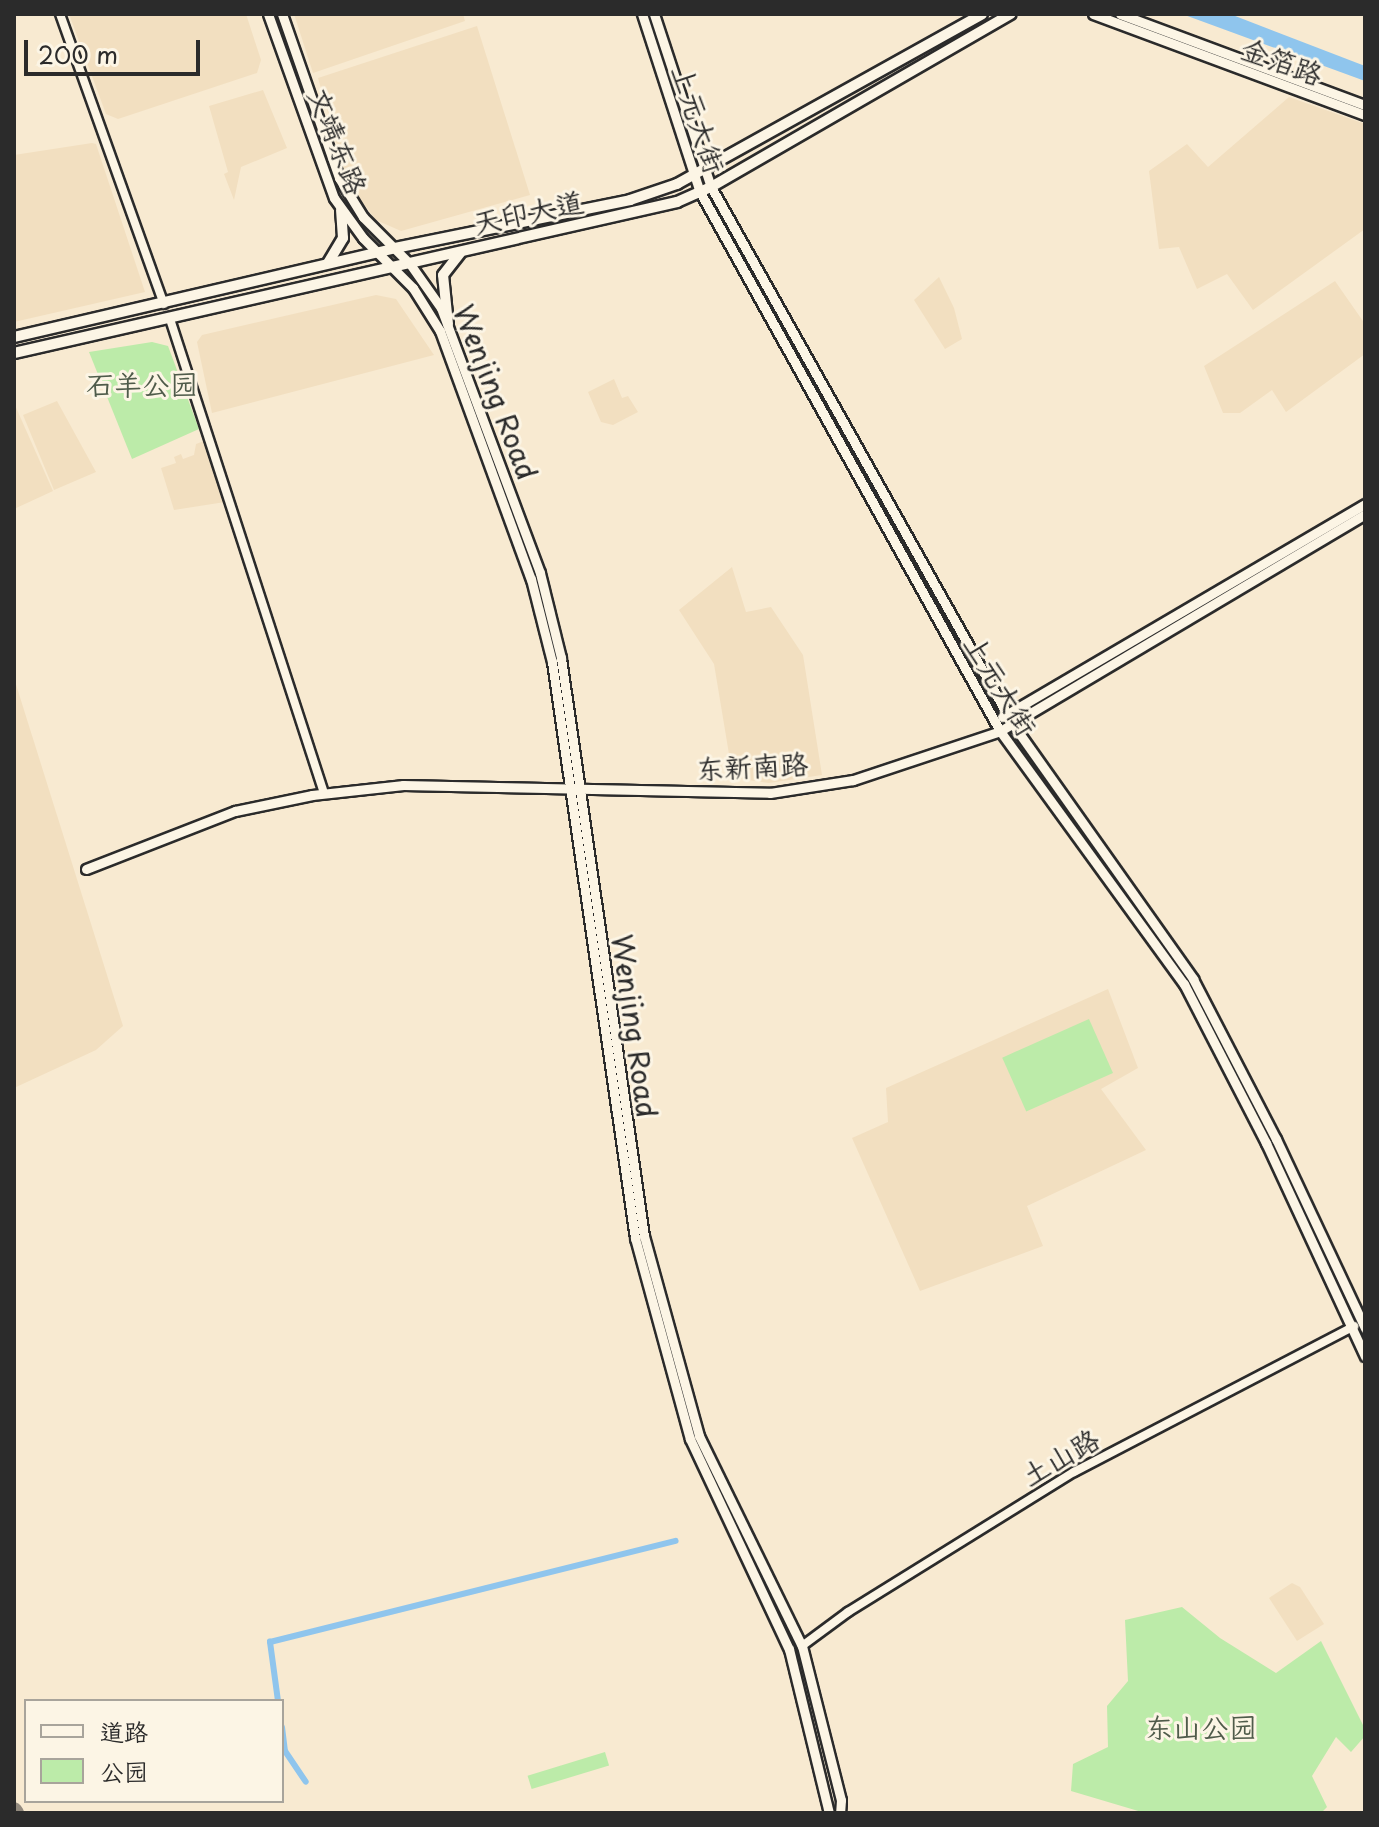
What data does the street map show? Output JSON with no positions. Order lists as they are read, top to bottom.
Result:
{
  "streets": {
    "main road": [
      "金箔路",
      "上元大街",
      "文靖东路",
      "天印大道",
      "Wenjing Road",
      "东新南路"
    ],
    "street": ["土山路"]
  },
  "crossings": [
    ["上元大街", "天印大道"],
    ["上元大街", "东新南路"],
    ["上元大街", "土山路"],
    ["文靖东路", "天印大道"],
    ["文靖东路", "Wenjing Road"],
    ["天印大道", "Wenjing Road"],
    ["Wenjing Road", "东新南路"],
    ["Wenjing Road", "土山路"]
  ],
  "parks": ["石羊公园", "东山公园"],
  "legend": ["道路", "公园"],
  "scale_bar": "200 m"
}
